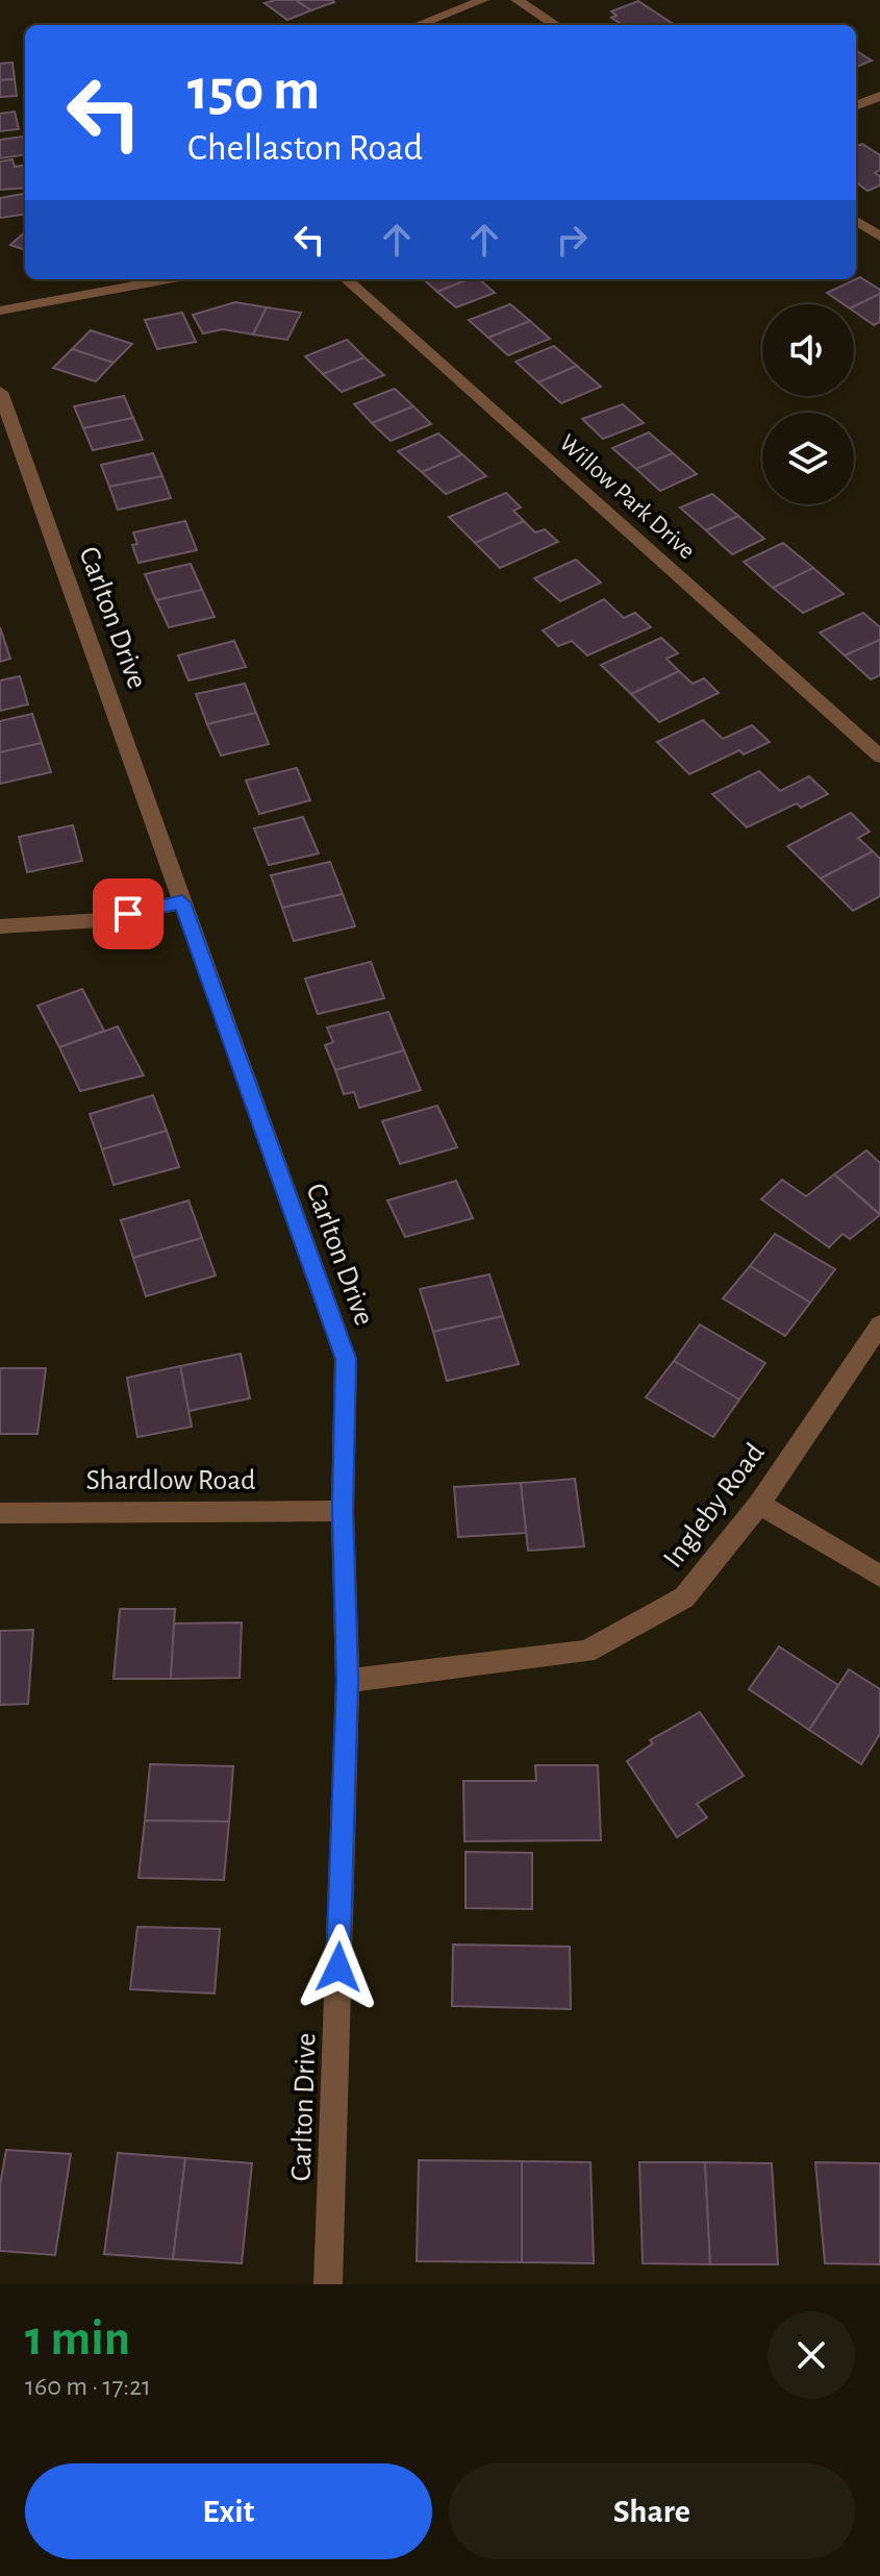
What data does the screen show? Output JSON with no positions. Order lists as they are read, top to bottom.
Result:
{
  "streets": {
    "street": [
      "Willow Park Drive",
      "Carlton Drive",
      "Shardlow Road",
      "Ingleby Road"
    ]
  },
  "crossings": [
    ["Carlton Drive", "Shardlow Road"],
    ["Carlton Drive", "Ingleby Road"]
  ],
  "page": {
    "turn": ["150 m", "Chellaston Road"],
    "heading": ["1 min", "160 m · 17:21"],
    "buttons": ["Exit", "Share"]
  }
}
